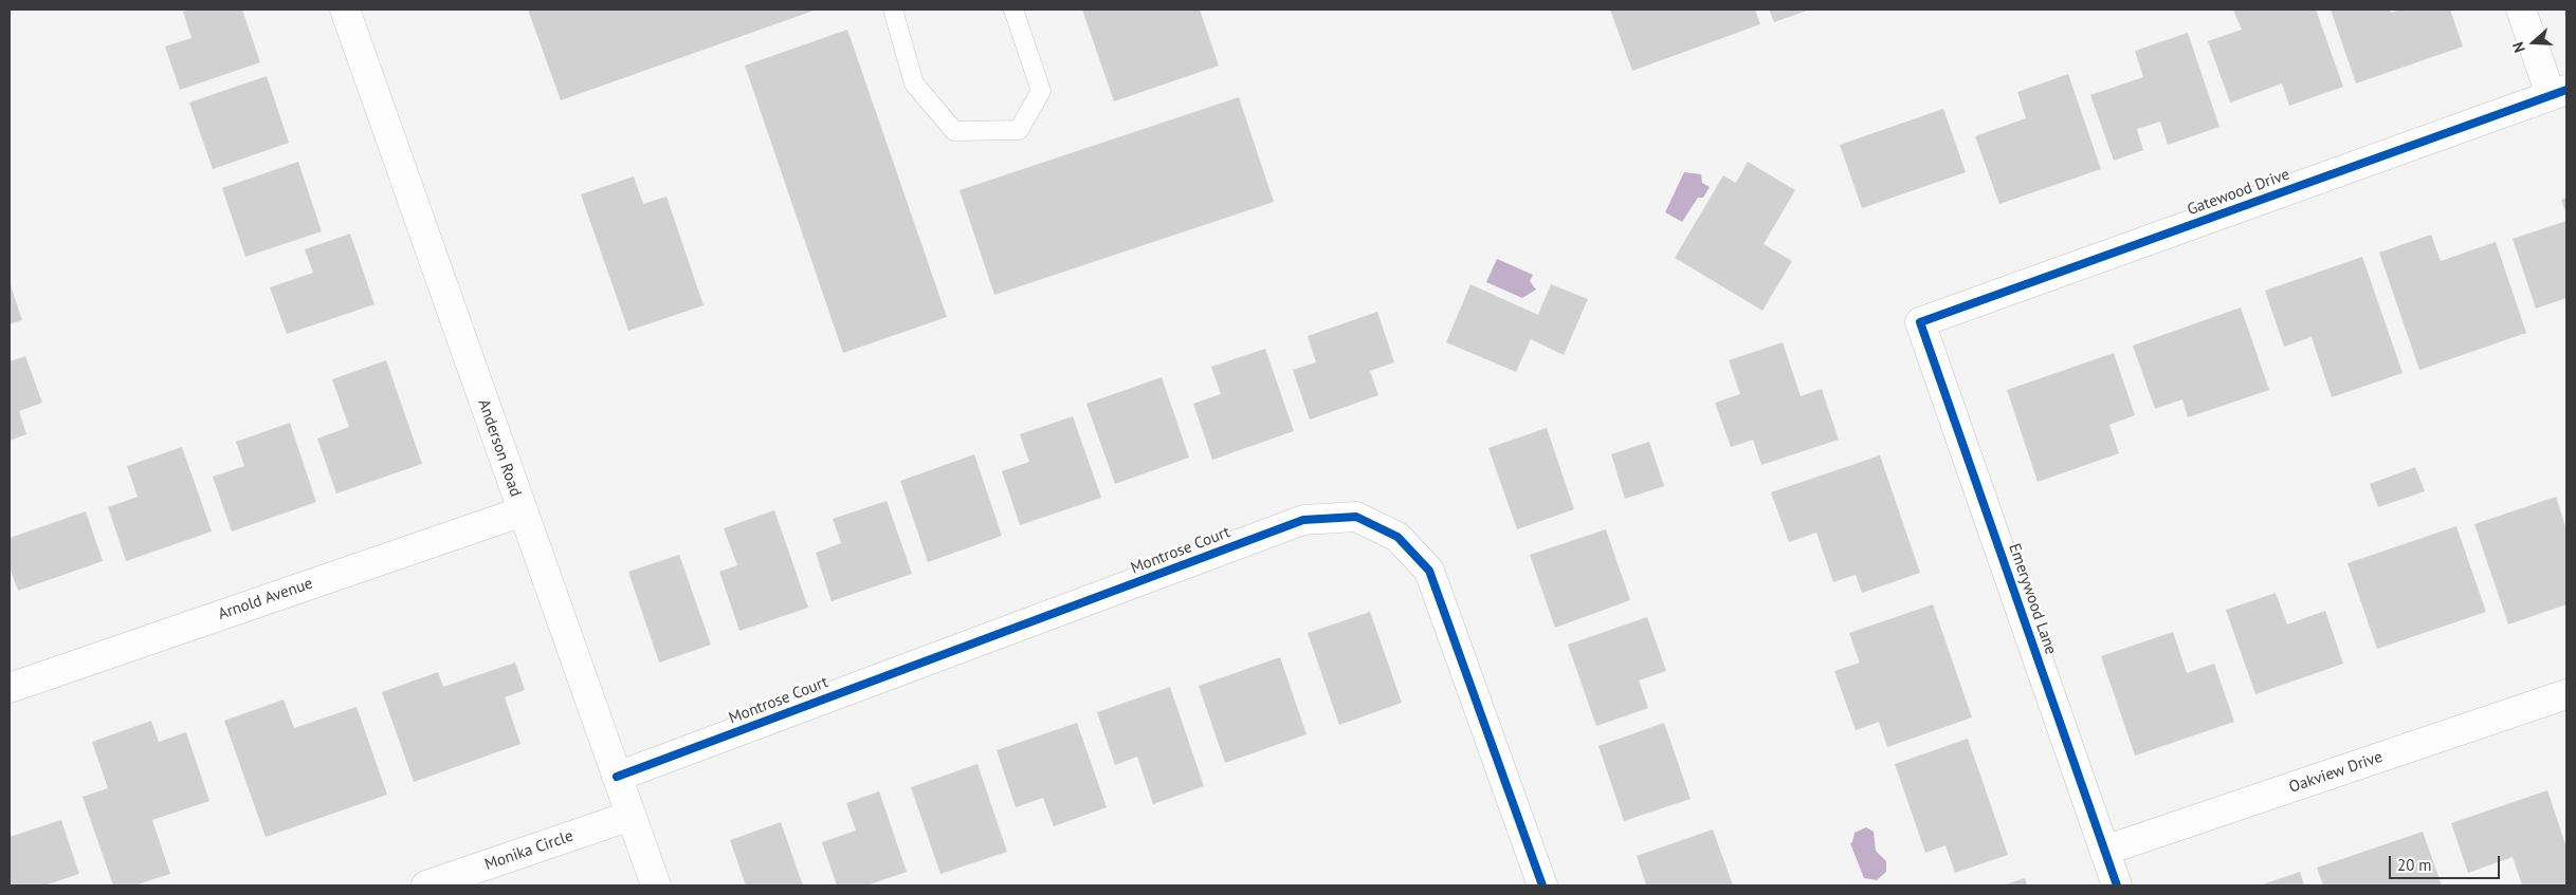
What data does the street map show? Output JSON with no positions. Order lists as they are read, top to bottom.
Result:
{
  "streets": {
    "street": [
      "Gatewood Drive",
      "Anderson Road",
      "Montrose Court",
      "Arnold Avenue",
      "Emerywood Lane",
      "Oakview Drive",
      "Monika Circle"
    ]
  },
  "crossings": [
    ["Gatewood Drive", "Emerywood Lane"],
    ["Anderson Road", "Montrose Court"],
    ["Anderson Road", "Arnold Avenue"],
    ["Anderson Road", "Monika Circle"],
    ["Emerywood Lane", "Oakview Drive"]
  ],
  "scale_bar": "20 m",
  "north": "left"
}
